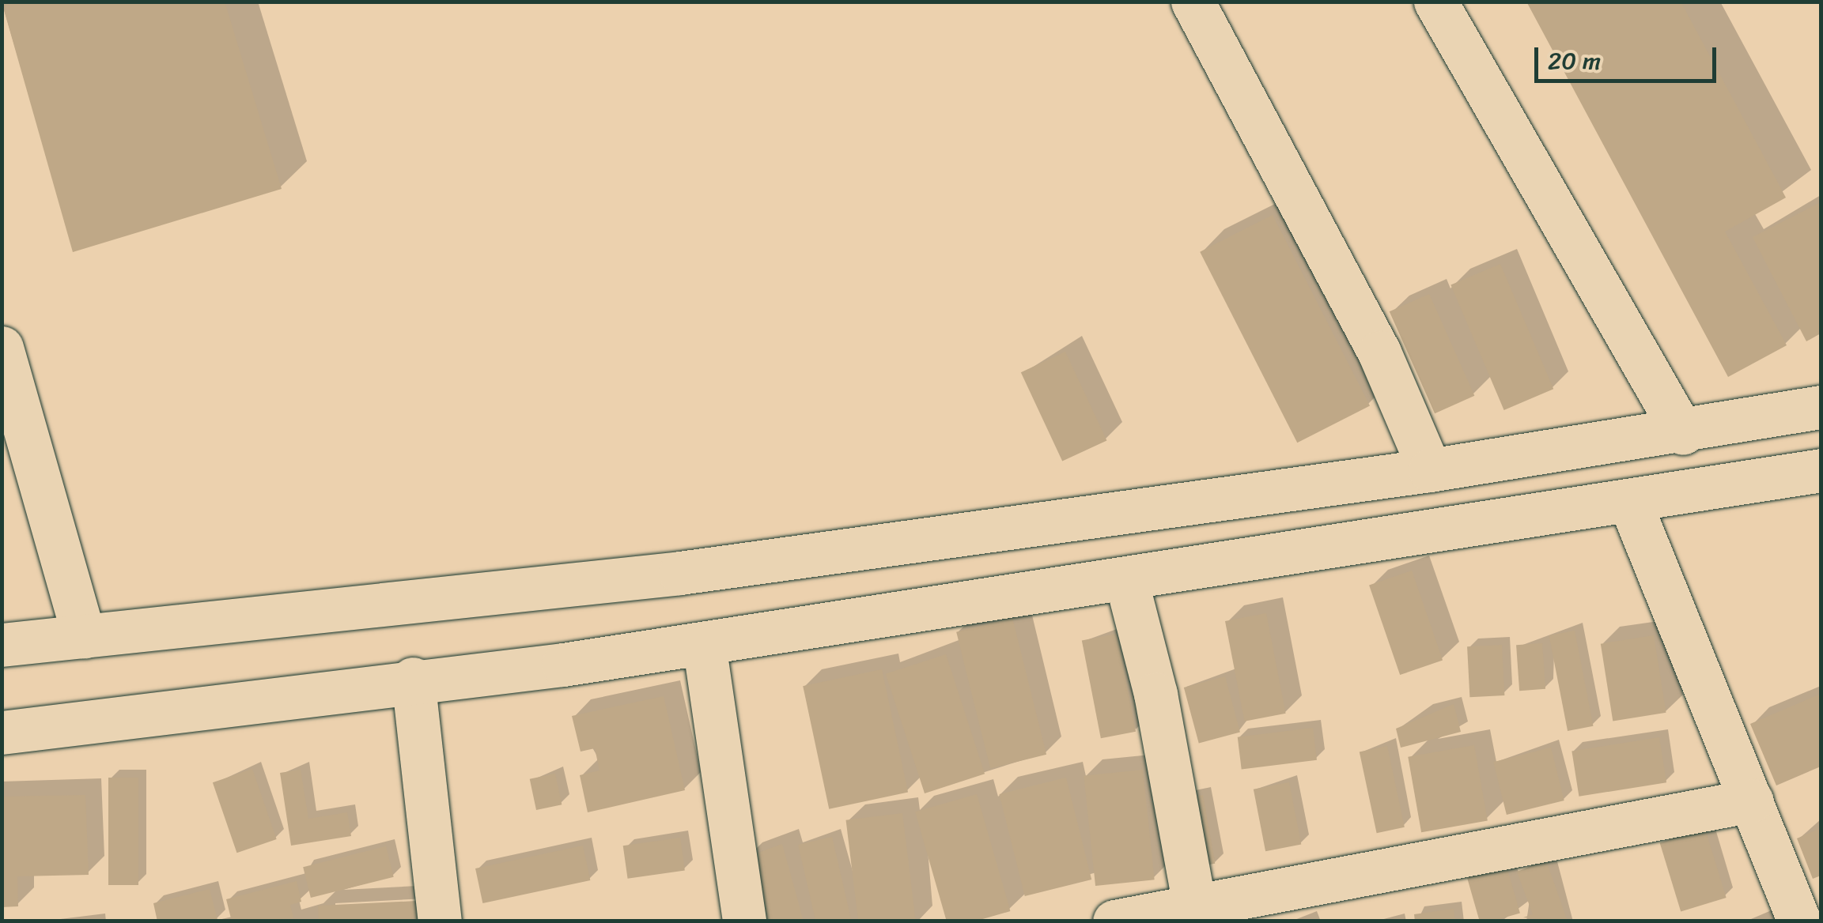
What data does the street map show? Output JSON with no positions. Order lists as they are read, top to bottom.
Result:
{
  "scale_bar": "20 m"
}
